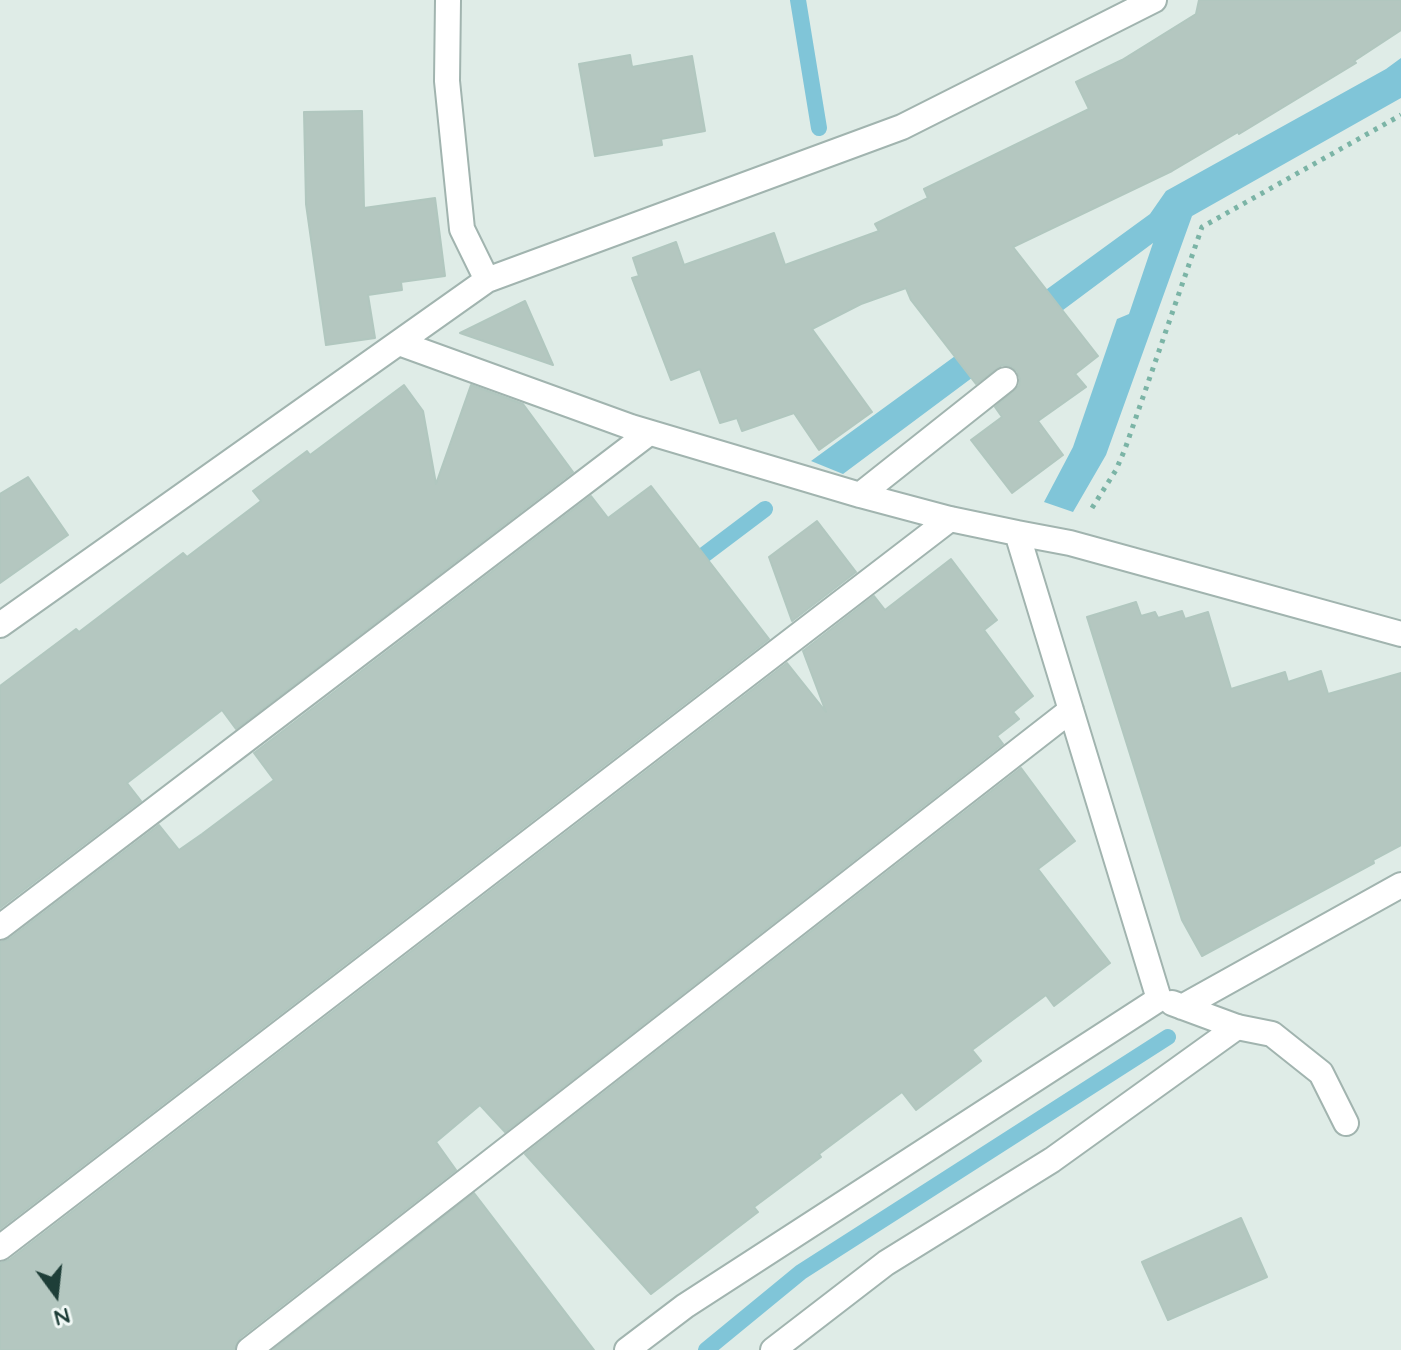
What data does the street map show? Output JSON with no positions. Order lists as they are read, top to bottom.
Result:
{
  "north": "bottom"
}
